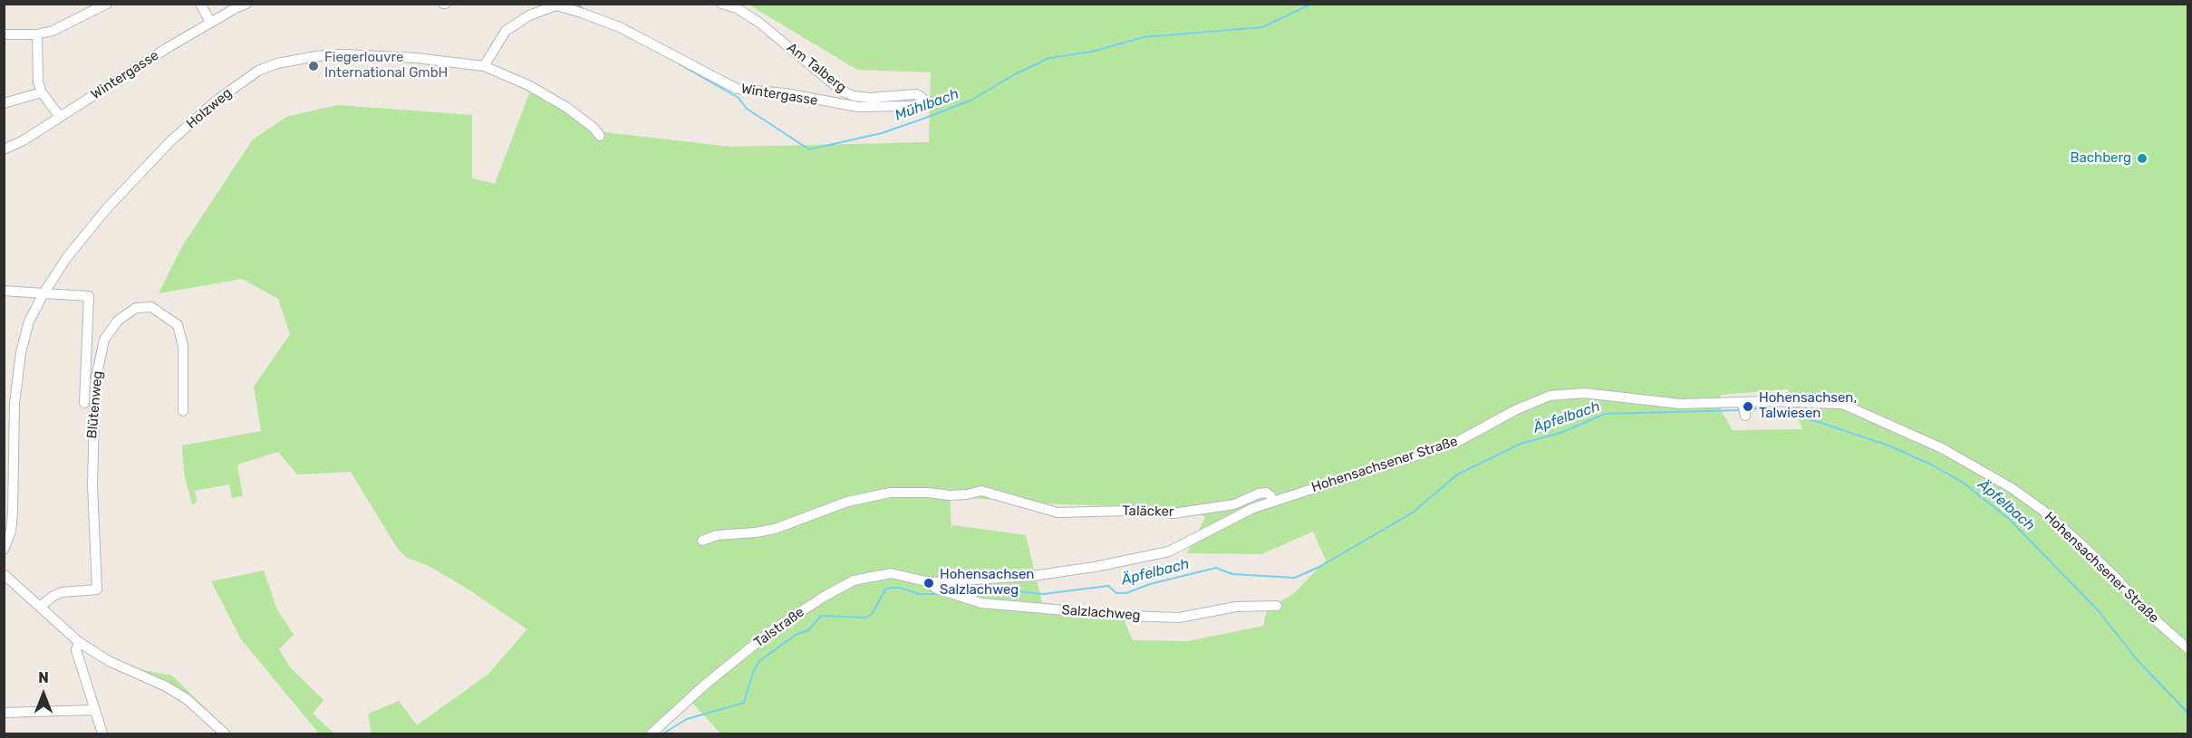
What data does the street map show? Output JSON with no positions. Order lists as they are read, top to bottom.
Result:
{
  "streets": {
    "street": [
      "Am Talberg",
      "Wintergasse",
      "Holzweg",
      "Blütenweg",
      "Hohensachsener Straße",
      "Taläcker",
      "Salzlachweg",
      "Talstraße"
    ]
  },
  "crossings": [
    ["Am Talberg", "Wintergasse"],
    ["Hohensachsener Straße", "Taläcker"],
    ["Salzlachweg", "Talstraße"]
  ],
  "water": ["Mühlbach", "Äpfelbach"],
  "places": [
    "Fiegerlouvre International GmbH",
    "Bachberg",
    "Hohensachsen, Talwiesen",
    "Hohensachsen Salzlachweg"
  ],
  "north": "top"
}
